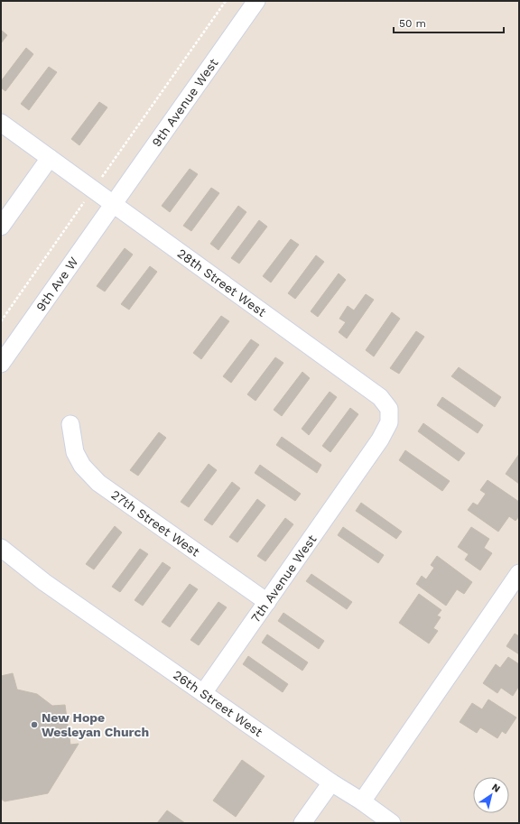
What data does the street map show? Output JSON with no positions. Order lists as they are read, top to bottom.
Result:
{
  "streets": {
    "street": [
      "9th Avenue West",
      "28th Street West",
      "9th Ave W",
      "27th Street West",
      "7th Avenue West",
      "26th Street West"
    ]
  },
  "crossings": [
    ["9th Avenue West", "28th Street West"],
    ["9th Avenue West", "9th Ave W"],
    ["28th Street West", "9th Ave W"],
    ["28th Street West", "7th Avenue West"],
    ["27th Street West", "7th Avenue West"],
    ["7th Avenue West", "26th Street West"]
  ],
  "places": ["New Hope Wesleyan Church"],
  "scale_bar": "50 m",
  "north": "top right"
}
